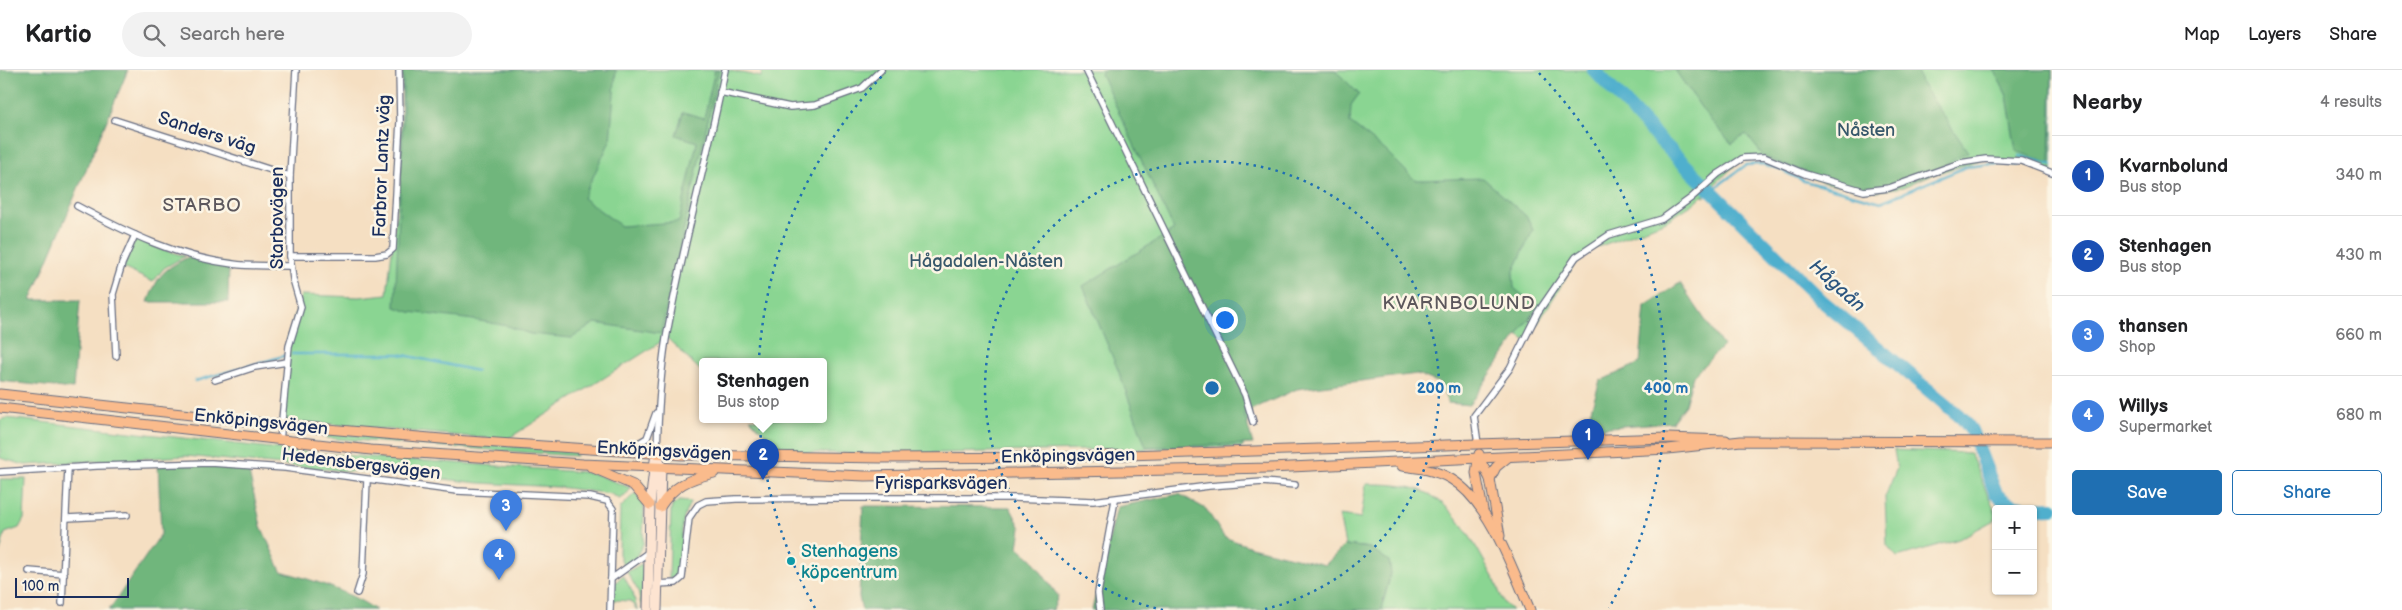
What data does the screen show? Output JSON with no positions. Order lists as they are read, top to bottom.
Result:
{
  "streets": {
    "main road": ["Enköpingsvägen"],
    "street": [
      "Sanders väg",
      "Farbror Lantz väg",
      "Starbovägen",
      "Hedensbergsvägen",
      "Fyrisparksvägen"
    ]
  },
  "crossings": [
    ["Sanders väg", "Starbovägen"],
    ["Farbror Lantz väg", "Starbovägen"],
    ["Starbovägen", "Enköpingsvägen"]
  ],
  "districts": ["STARBO", "KVARNBOLUND"],
  "water": ["Hågaån"],
  "parks": ["Nåsten", "Hågadalen-Nåsten"],
  "places": ["Stenhagens köpcentrum"],
  "scale_bar": "100 m",
  "page": {
    "header": "Kartio",
    "search": "Search here",
    "nav": ["Map", "Layers", "Share"],
    "heading": ["Nearby", "4 results"],
    "list": [
      {
        "mark": "1",
        "name": "Kvarnbolund",
        "note": "Bus stop",
        "value": "340 m"
      },
      {
        "mark": "2",
        "name": "Stenhagen",
        "note": "Bus stop",
        "value": "430 m"
      },
      {
        "mark": "3",
        "name": "thansen",
        "note": "Shop",
        "value": "660 m"
      },
      {
        "mark": "4",
        "name": "Willys",
        "note": "Supermarket",
        "value": "680 m"
      }
    ],
    "popup": ["Stenhagen", "Bus stop"],
    "pins": [
      "1",
      "2",
      "3",
      "4"
    ],
    "buttons": ["Save", "Share"],
    "map_buttons": ["+", "−"],
    "scale": "100 m"
  },
  "rings": ["200 m", "400 m"]
}
